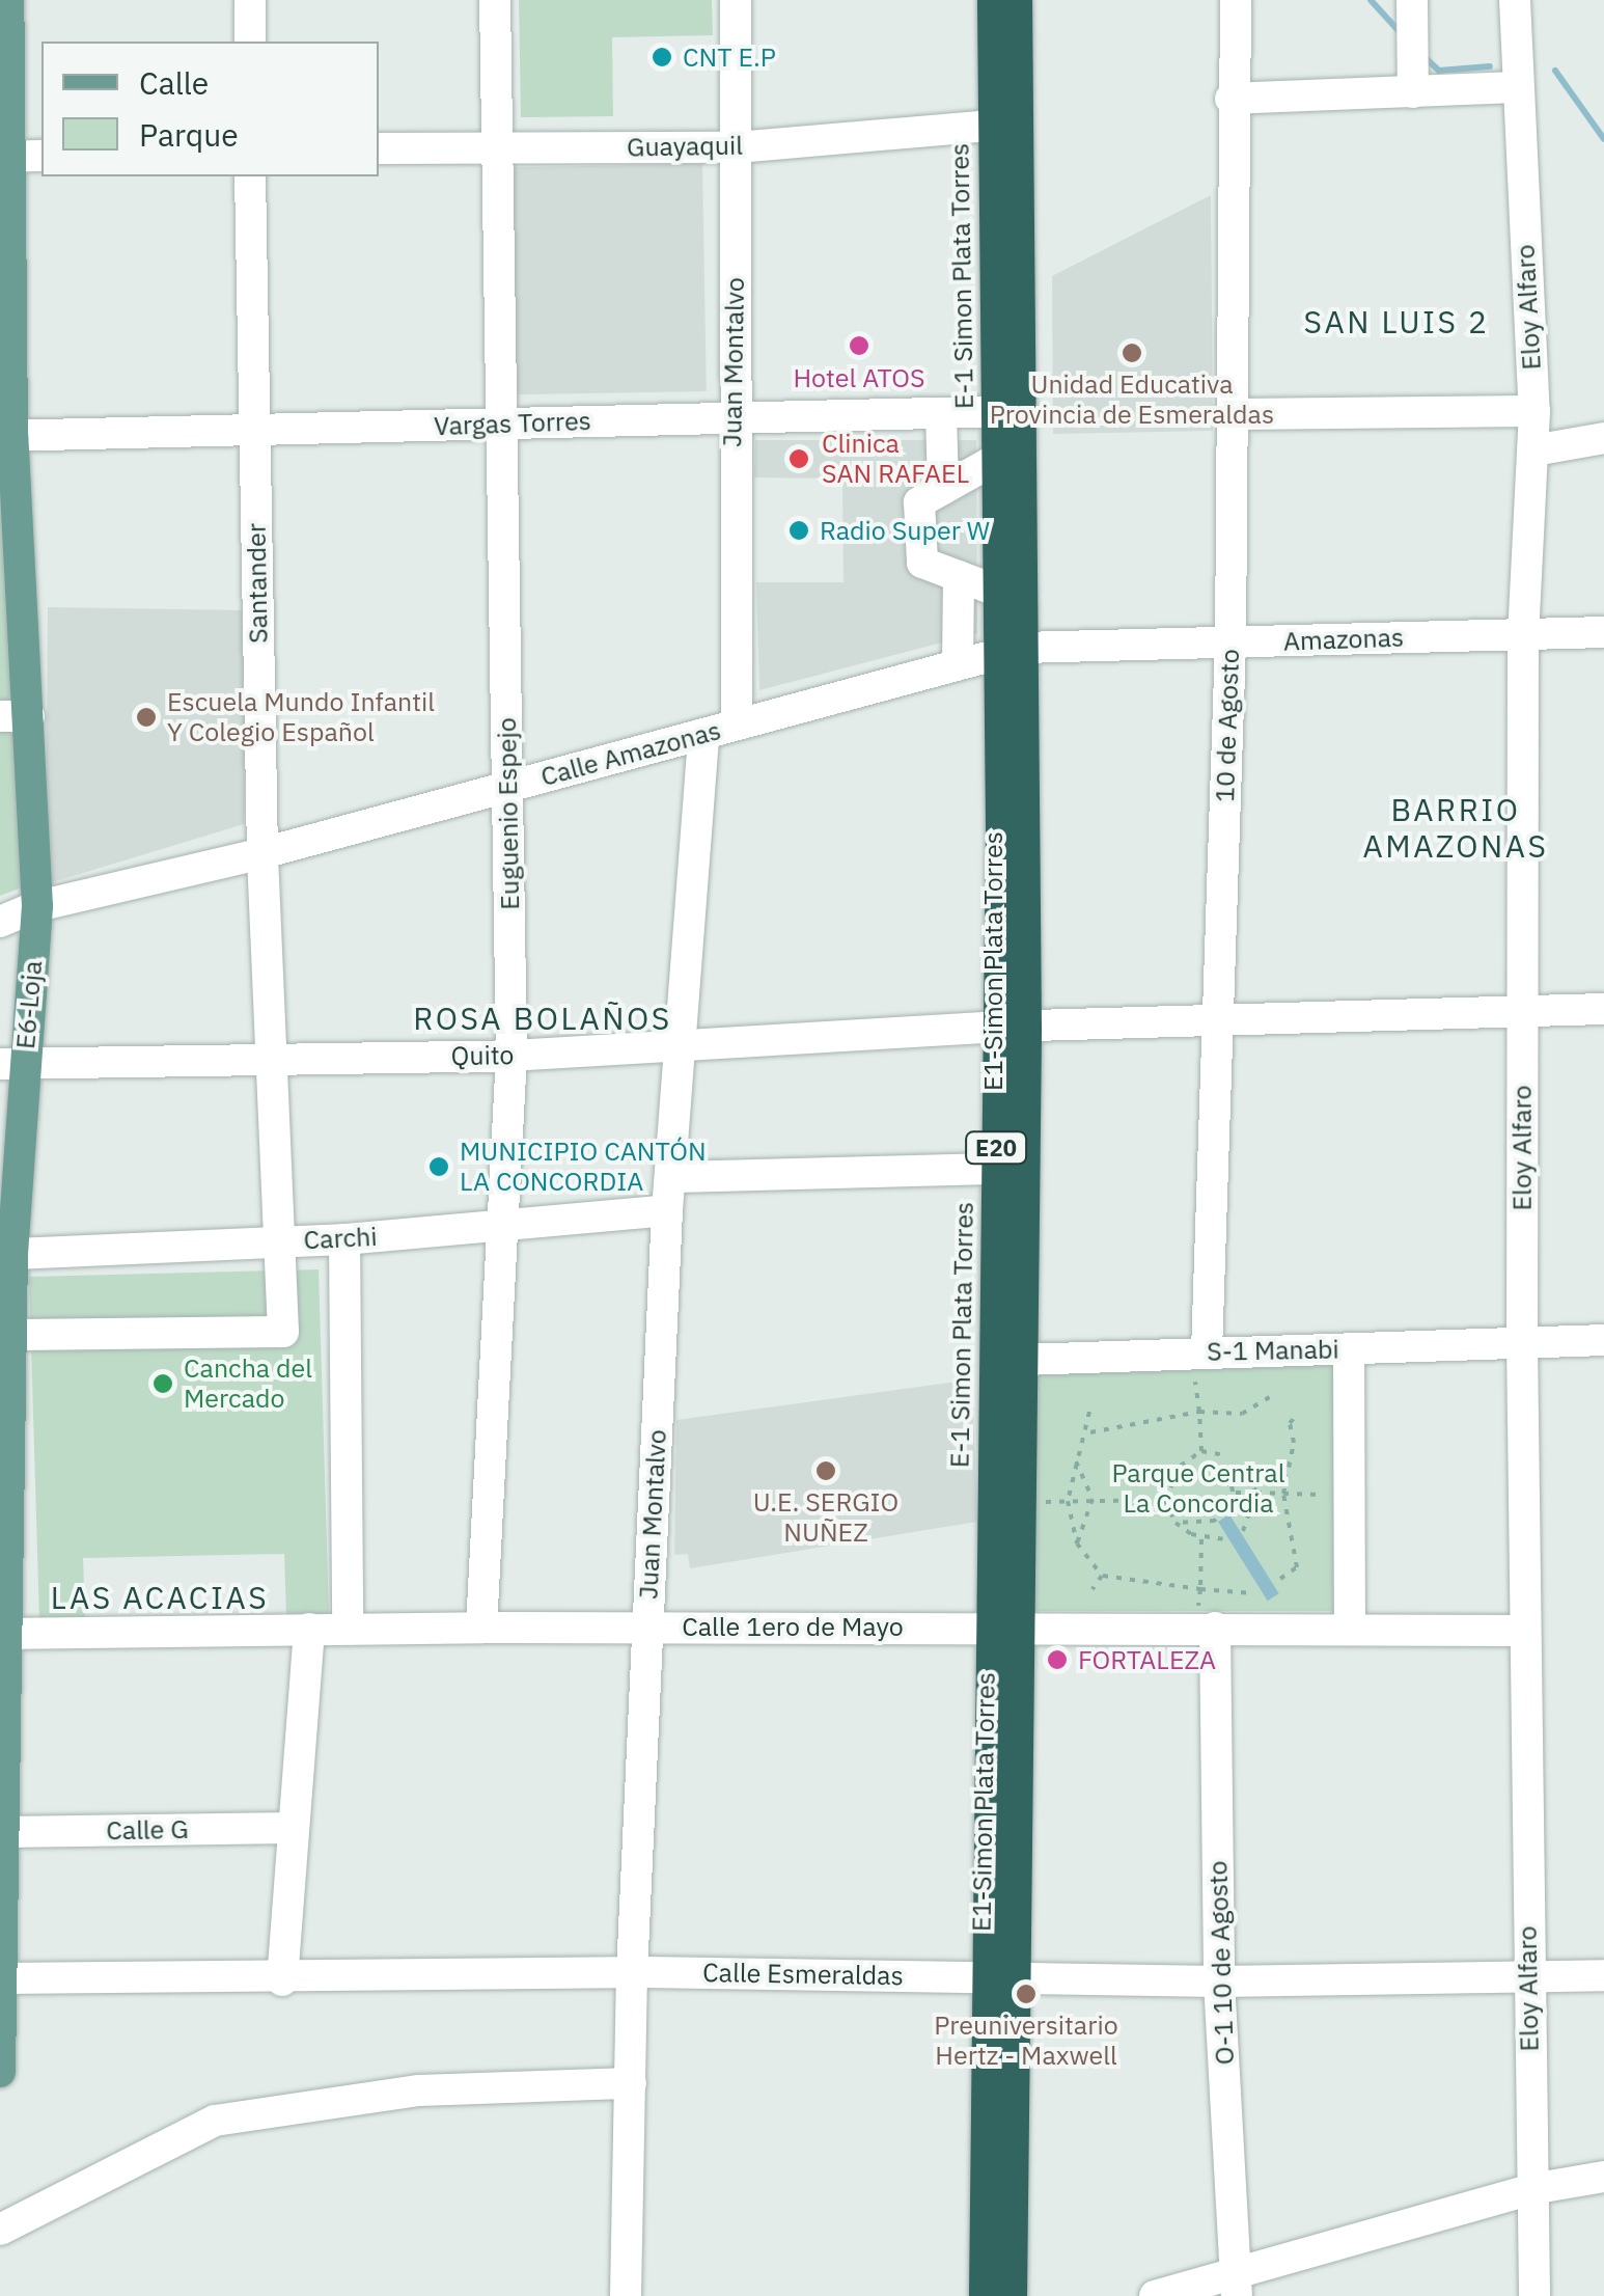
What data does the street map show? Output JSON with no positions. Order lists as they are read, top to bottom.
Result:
{
  "streets": {
    "highway": ["E-1 Simon Plata Torres", "E1-Simon Plata Torres", "E20"],
    "main road": ["E6-Loja"],
    "street": [
      "Guayaquil",
      "Eloy Alfaro",
      "Juan Montalvo",
      "Vargas Torres",
      "Santander",
      "Amazonas",
      "10 de Agosto",
      "Calle Amazonas",
      "Euguenio Espejo",
      "Quito",
      "Carchi",
      "S-1 Manabi",
      "Calle 1ero de Mayo",
      "Calle G",
      "O-1 10 de Agosto",
      "Calle Esmeraldas"
    ]
  },
  "crossings": [
    ["Guayaquil", "E-1 Simon Plata Torres"],
    ["Guayaquil", "Juan Montalvo"],
    ["Guayaquil", "Euguenio Espejo"],
    ["E-1 Simon Plata Torres", "Vargas Torres"],
    ["E-1 Simon Plata Torres", "Amazonas"],
    ["E-1 Simon Plata Torres", "Calle Amazonas"],
    ["E-1 Simon Plata Torres", "E1-Simon Plata Torres"],
    ["E-1 Simon Plata Torres", "Quito"],
    ["E-1 Simon Plata Torres", "Calle 1ero de Mayo"],
    ["Eloy Alfaro", "Amazonas"],
    ["Eloy Alfaro", "Quito"],
    ["Eloy Alfaro", "S-1 Manabi"],
    ["Eloy Alfaro", "Calle 1ero de Mayo"],
    ["Eloy Alfaro", "Calle Esmeraldas"],
    ["Juan Montalvo", "Vargas Torres"],
    ["Juan Montalvo", "Calle Amazonas"],
    ["Juan Montalvo", "Quito"],
    ["Juan Montalvo", "Carchi"],
    ["Juan Montalvo", "Calle 1ero de Mayo"],
    ["Juan Montalvo", "Calle Esmeraldas"],
    ["Vargas Torres", "Santander"],
    ["Vargas Torres", "Euguenio Espejo"],
    ["Vargas Torres", "E1-Simon Plata Torres"],
    ["Vargas Torres", "E6-Loja"],
    ["Santander", "Calle Amazonas"],
    ["Santander", "E6-Loja"],
    ["Santander", "Quito"],
    ["Santander", "Carchi"],
    ["Amazonas", "10 de Agosto"],
    ["Amazonas", "Calle Amazonas"],
    ["Amazonas", "E1-Simon Plata Torres"],
    ["10 de Agosto", "Quito"],
    ["10 de Agosto", "S-1 Manabi"],
    ["Calle Amazonas", "Euguenio Espejo"],
    ["Calle Amazonas", "E1-Simon Plata Torres"],
    ["Calle Amazonas", "E6-Loja"],
    ["Euguenio Espejo", "Quito"],
    ["Euguenio Espejo", "Carchi"],
    ["Euguenio Espejo", "Calle 1ero de Mayo"],
    ["E1-Simon Plata Torres", "Quito"],
    ["E1-Simon Plata Torres", "E20"],
    ["E1-Simon Plata Torres", "S-1 Manabi"],
    ["E1-Simon Plata Torres", "Calle 1ero de Mayo"],
    ["E1-Simon Plata Torres", "Calle Esmeraldas"],
    ["E6-Loja", "Quito"],
    ["E6-Loja", "Carchi"],
    ["E6-Loja", "Calle 1ero de Mayo"],
    ["E6-Loja", "Calle G"],
    ["E6-Loja", "Calle Esmeraldas"],
    ["E20", "Calle Esmeraldas"],
    ["Calle 1ero de Mayo", "O-1 10 de Agosto"],
    ["O-1 10 de Agosto", "Calle Esmeraldas"]
  ],
  "districts": [
    "SAN LUIS 2",
    "BARRIO AMAZONAS",
    "ROSA BOLAÑOS",
    "LAS ACACIAS"
  ],
  "parks": ["Parque Central La Concordia"],
  "places": [
    "CNT E.P",
    "Hotel ATOS",
    "Unidad Educativa Provincia de Esmeraldas",
    "Clinica SAN RAFAEL",
    "Radio Super W",
    "Escuela Mundo Infantil Y Colegio Español",
    "MUNICIPIO CANTÓN LA CONCORDIA",
    "Cancha del Mercado",
    "U.E. SERGIO NUÑEZ",
    "FORTALEZA",
    "Preuniversitario Hertz - Maxwell"
  ],
  "legend": ["Calle", "Parque"]
}
